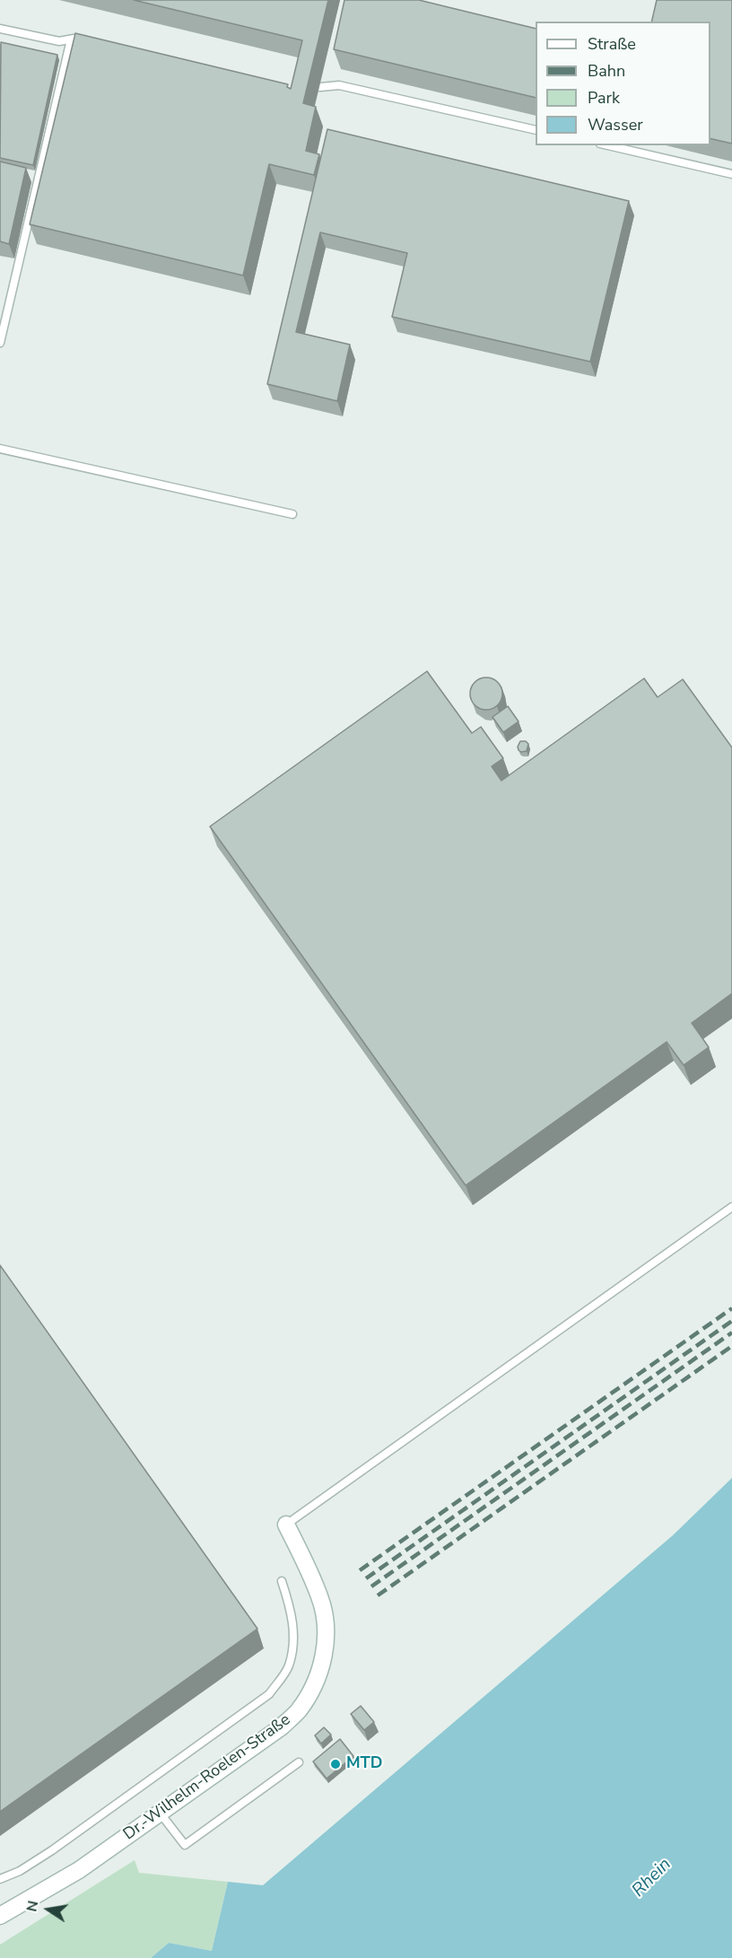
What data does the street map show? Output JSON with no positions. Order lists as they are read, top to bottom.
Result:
{
  "streets": {
    "street": ["Dr.-Wilhelm-Roelen-Straße"]
  },
  "water": ["Rhein"],
  "places": ["MTD"],
  "legend": [
    "Straße",
    "Bahn",
    "Park",
    "Wasser"
  ],
  "north": "left"
}
